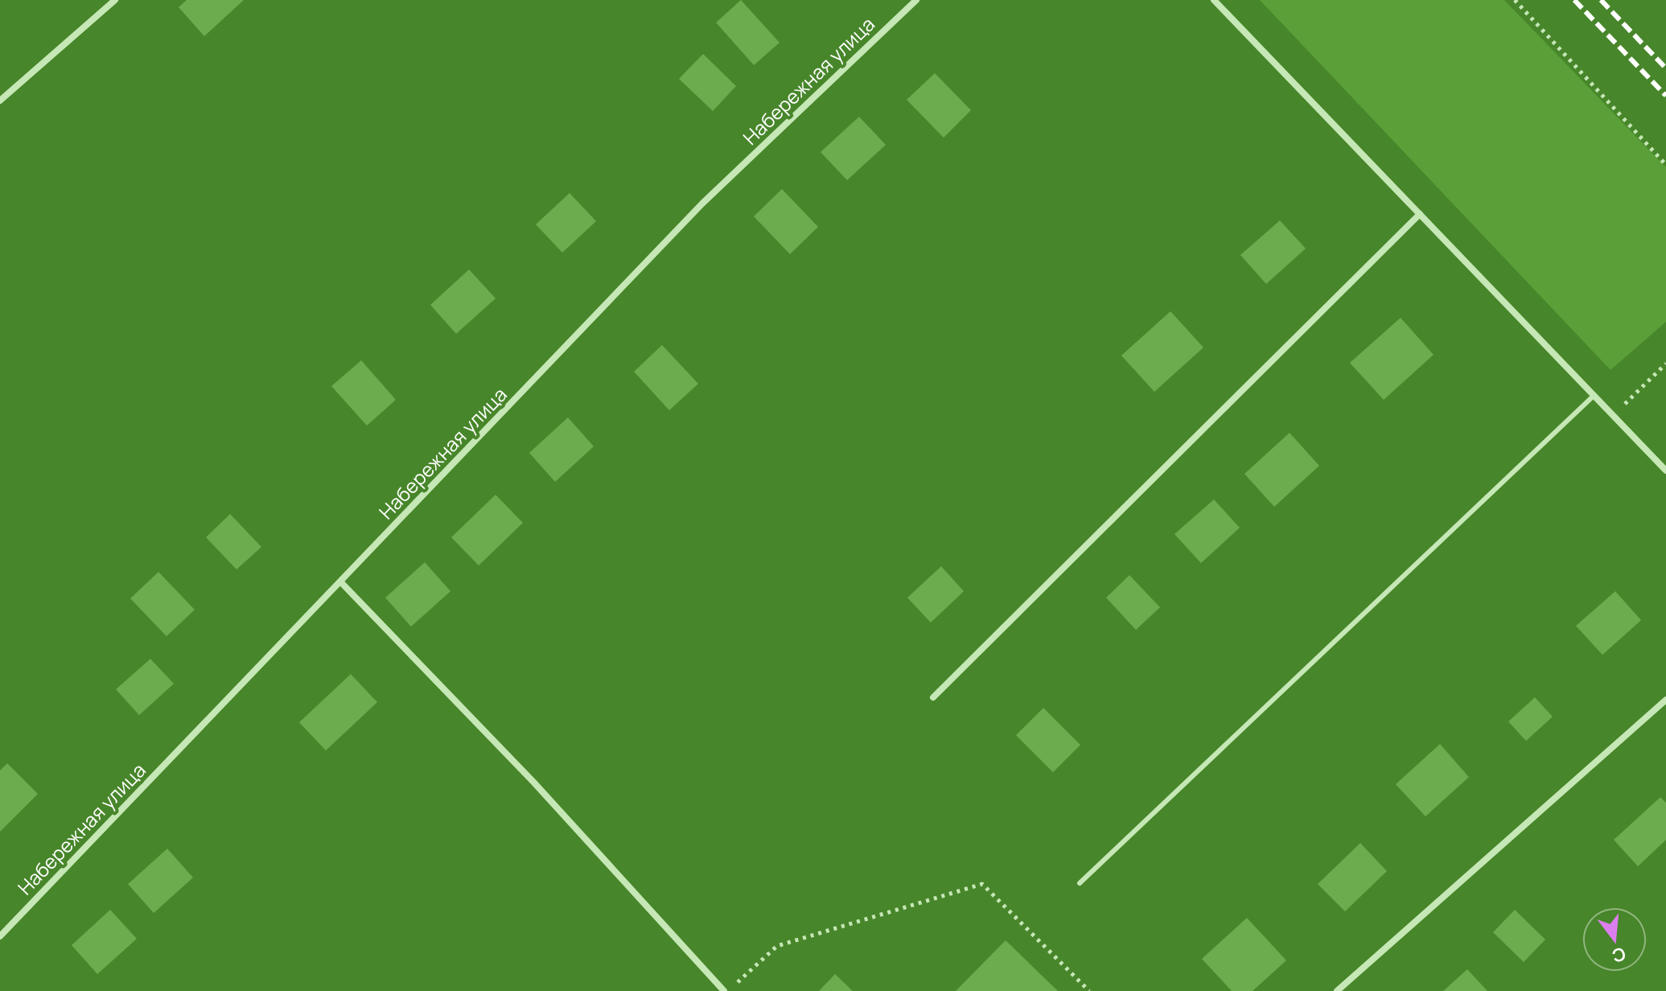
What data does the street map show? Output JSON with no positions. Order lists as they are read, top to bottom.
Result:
{
  "streets": {
    "street": ["Набережная улица"]
  },
  "north": "bottom"
}
